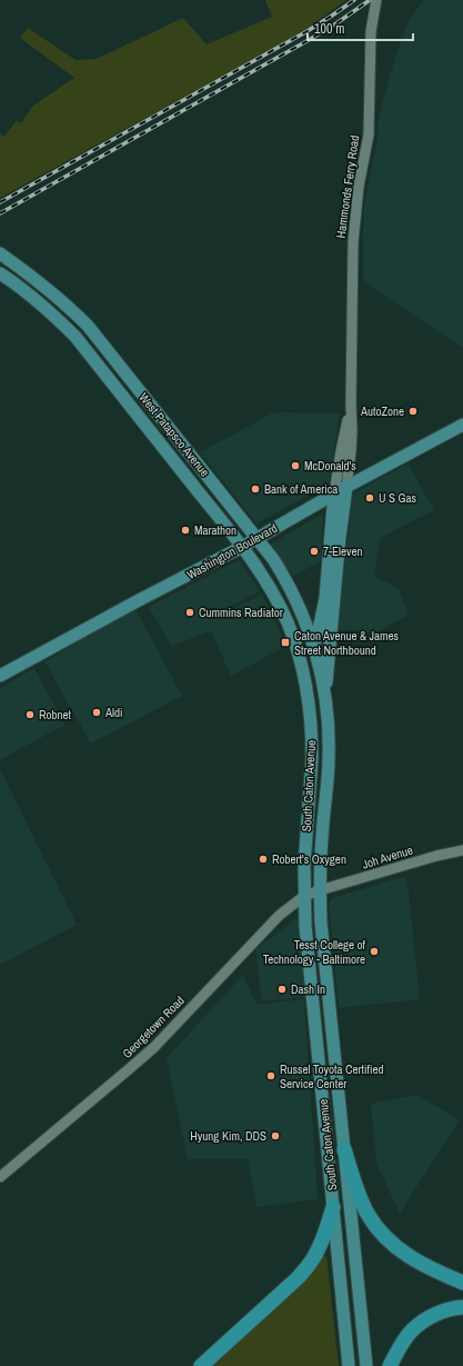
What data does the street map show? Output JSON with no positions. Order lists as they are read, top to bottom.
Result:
{
  "streets": {
    "main road": ["West Patapsco Avenue", "Washington Boulevard", "South Caton Avenue"],
    "street": ["Hammonds Ferry Road", "Joh Avenue", "Georgetown Road"]
  },
  "crossings": [
    ["Hammonds Ferry Road", "Washington Boulevard"],
    ["Hammonds Ferry Road", "South Caton Avenue"],
    ["West Patapsco Avenue", "Washington Boulevard"],
    ["West Patapsco Avenue", "South Caton Avenue"],
    ["Washington Boulevard", "South Caton Avenue"],
    ["South Caton Avenue", "Joh Avenue"],
    ["South Caton Avenue", "Georgetown Road"],
    ["Joh Avenue", "Georgetown Road"]
  ],
  "places": {
    "other": [
      "AutoZone",
      "McDonald's",
      "Bank of America",
      "U S Gas",
      "Marathon",
      "7-Eleven",
      "Cummins Radiator",
      "Aldi",
      "Robnet",
      "Robert's Oxygen",
      "Tesst College of Technology - Baltimore",
      "Dash In",
      "Russel Toyota Certified Service Center",
      "Hyung Kim, DDS"
    ],
    "transit": ["Caton Avenue & James Street Northbound"]
  },
  "scale_bar": "100 m"
}
